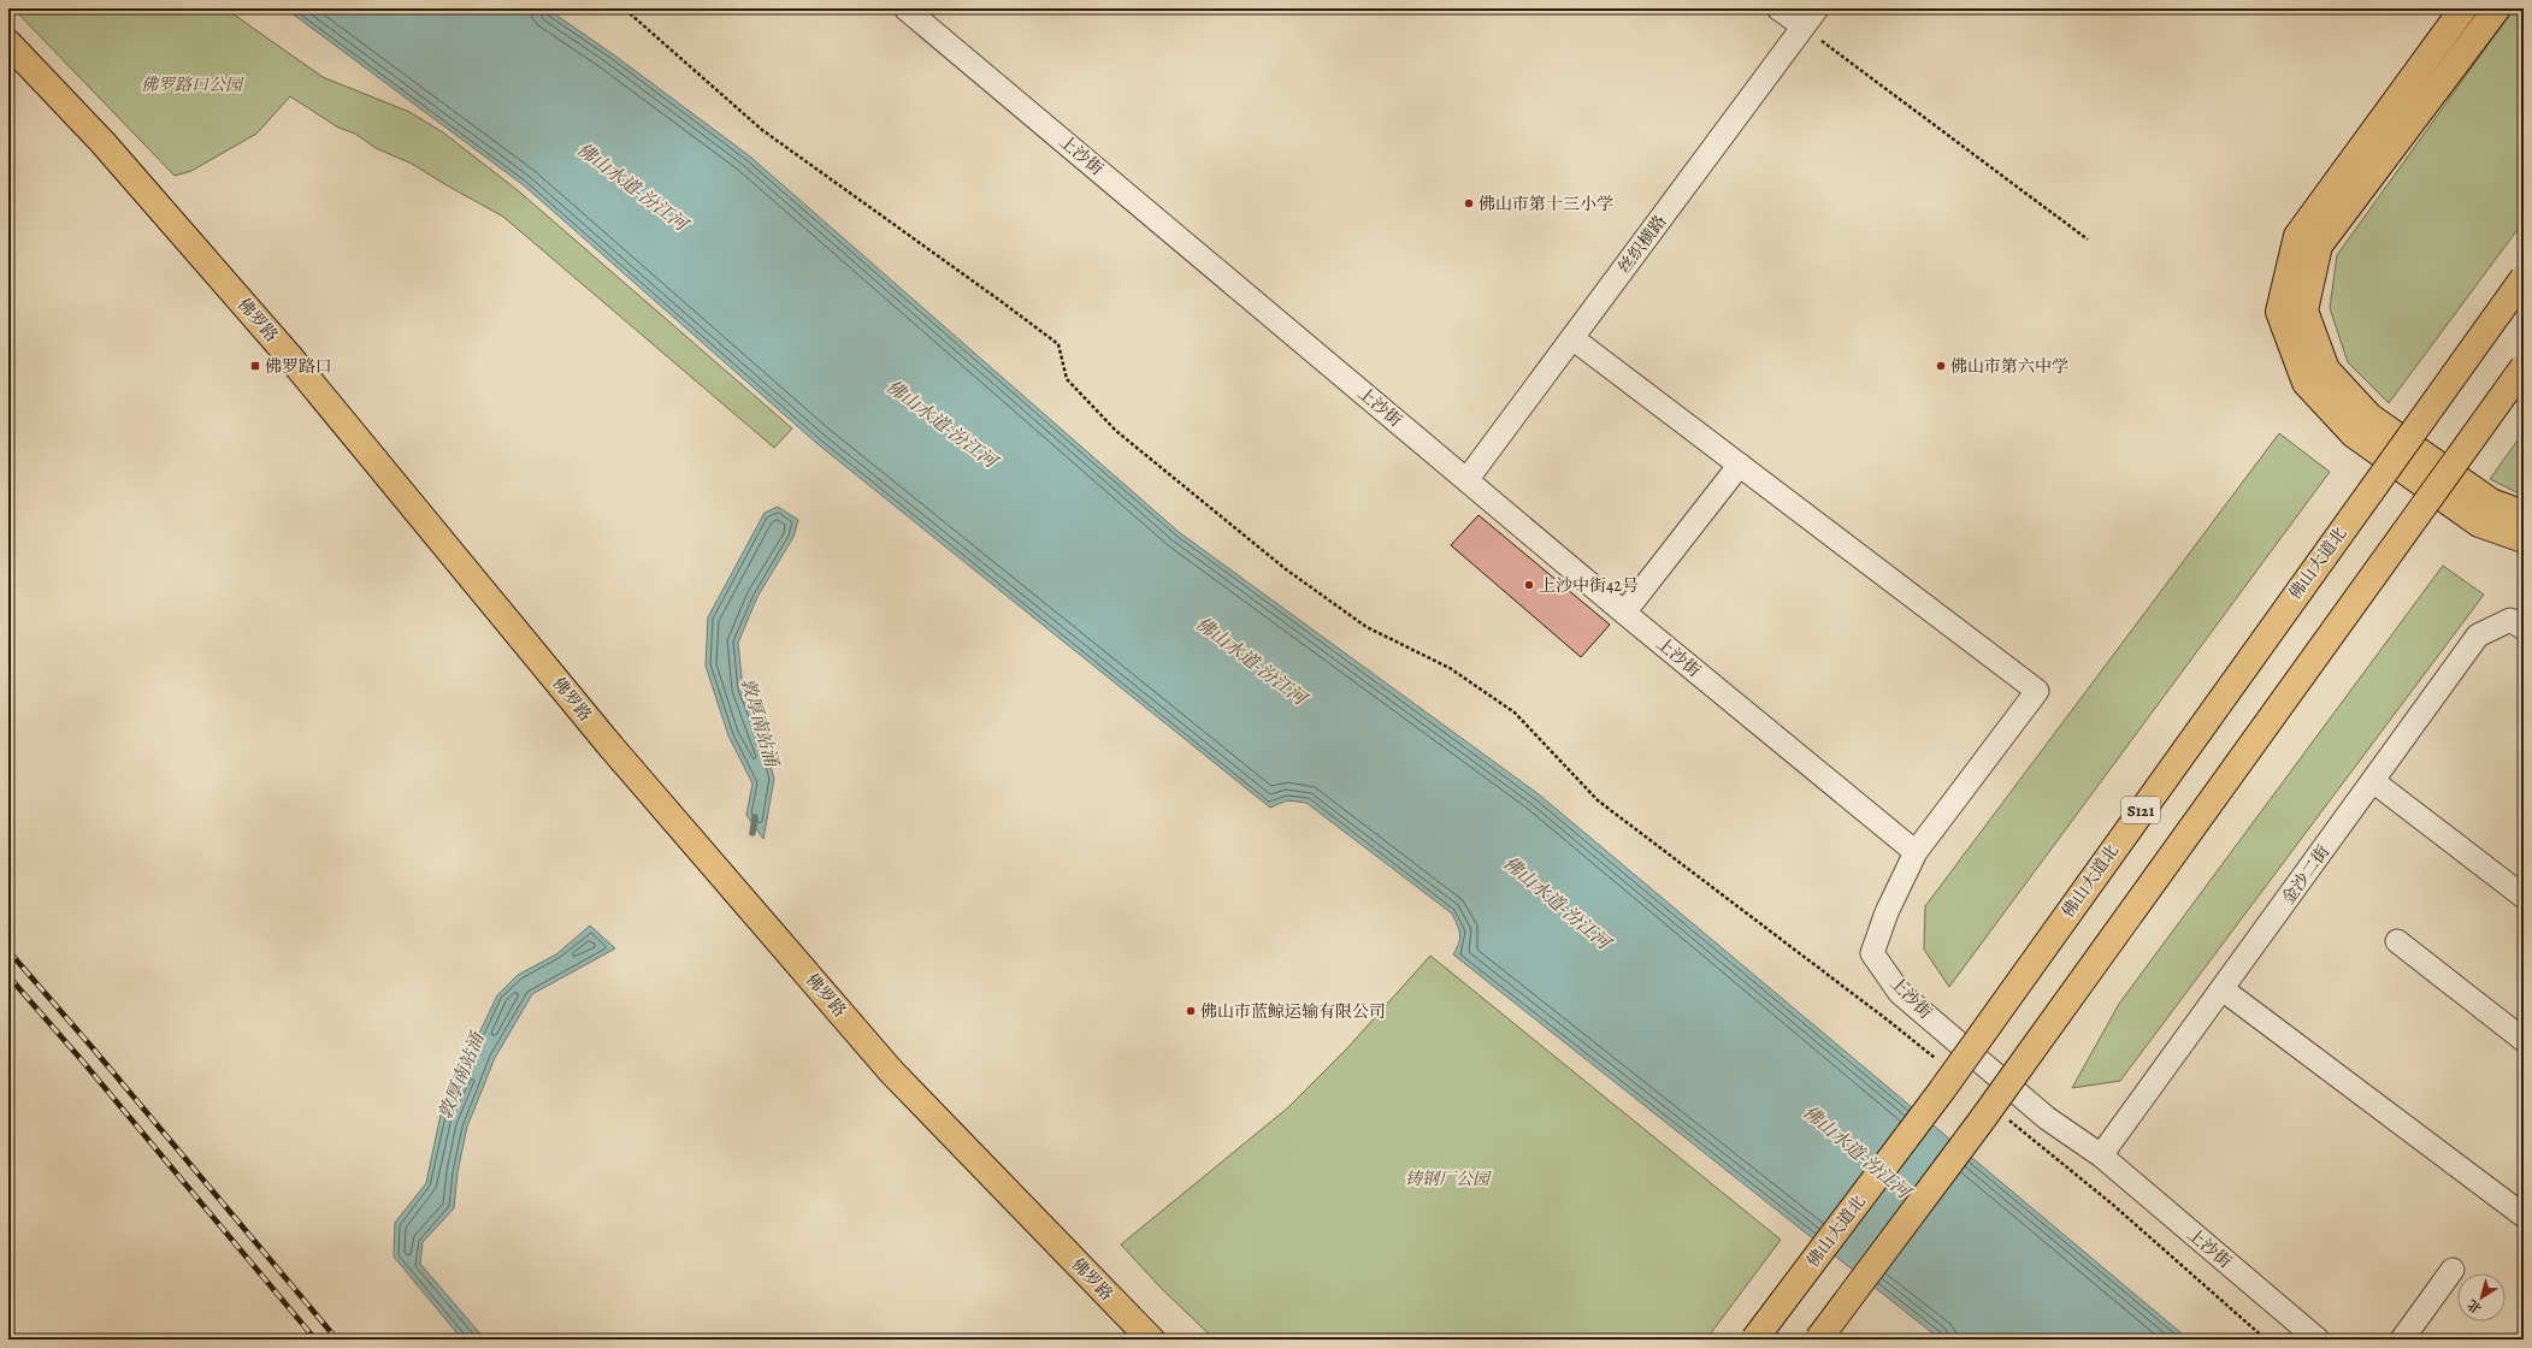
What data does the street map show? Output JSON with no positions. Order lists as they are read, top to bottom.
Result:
{
  "streets": {
    "main road": ["佛罗路", "佛山大道北", "S121"],
    "street": ["上沙街", "丝织横路", "金沙二街"]
  },
  "crossings": [
    ["上沙街", "丝织横路"],
    ["上沙街", "金沙二街"]
  ],
  "water": ["佛山水道-汾江河", "敦厚南站涌"],
  "parks": ["佛罗路口公园", "铸钢厂公园"],
  "places": {
    "other": [
      "佛山市第十三小学",
      "佛山市第六中学",
      "上沙中街42号",
      "佛山市蓝鲸运输有限公司"
    ],
    "transit": ["佛罗路口"]
  },
  "north": "bottom left"
}
